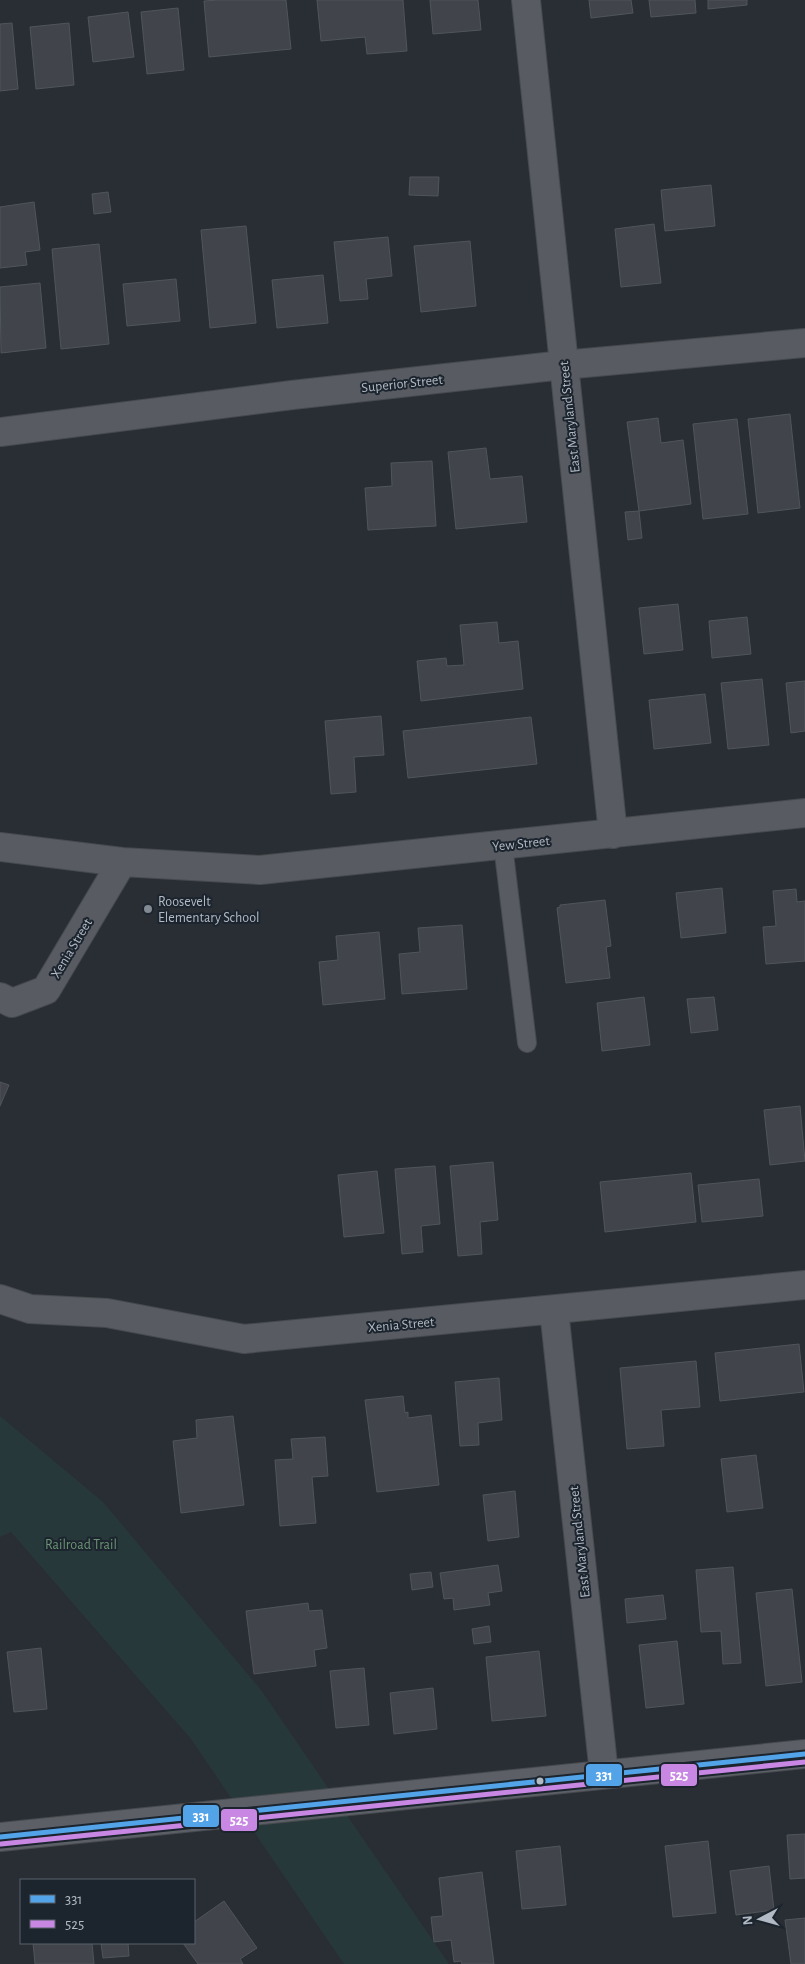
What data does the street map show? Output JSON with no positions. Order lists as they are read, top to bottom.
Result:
{
  "streets": {
    "street": [
      "Superior Street",
      "East Maryland Street",
      "Yew Street",
      "Xenia Street"
    ]
  },
  "crossings": [
    ["Superior Street", "East Maryland Street"],
    ["East Maryland Street", "Yew Street"],
    ["East Maryland Street", "Xenia Street"],
    ["Yew Street", "Xenia Street"]
  ],
  "parks": ["Railroad Trail"],
  "places": ["Roosevelt Elementary School"],
  "lines": ["transit line 331", "transit line 525"],
  "legend": ["331", "525"],
  "north": "left"
}
